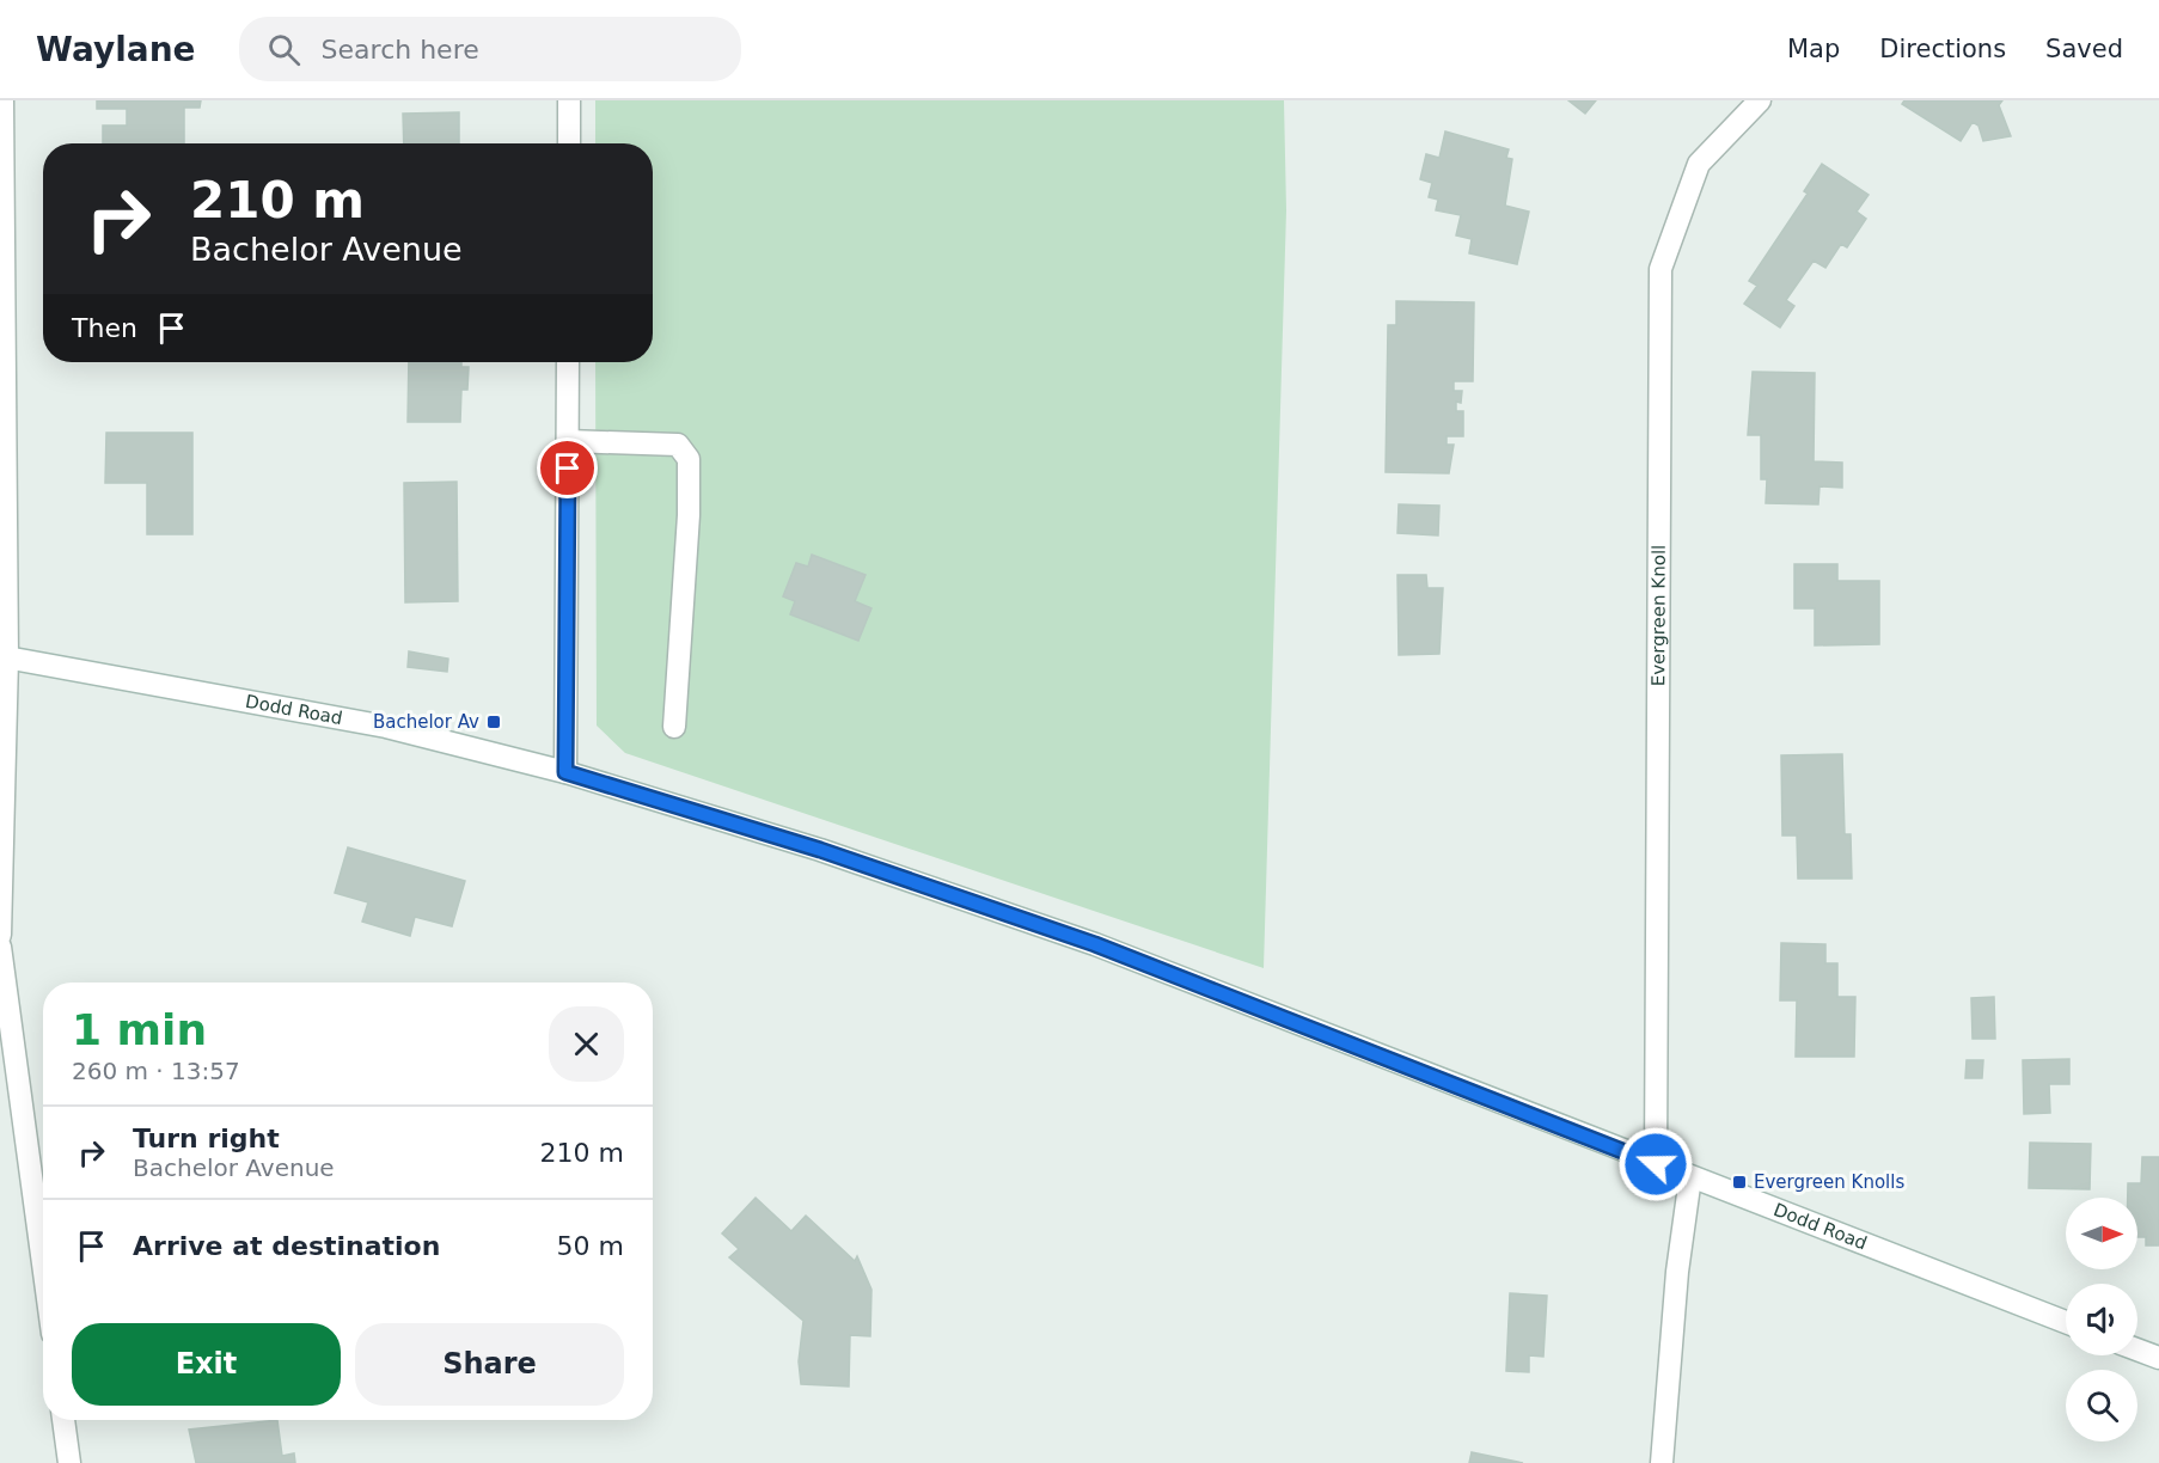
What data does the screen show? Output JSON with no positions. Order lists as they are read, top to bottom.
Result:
{
  "streets": {
    "street": ["Evergreen Knoll", "Dodd Road"]
  },
  "crossings": [
    ["Evergreen Knoll", "Dodd Road"]
  ],
  "places": {
    "transit": ["Bachelor Av", "Evergreen Knolls"]
  },
  "north": "right",
  "page": {
    "header": "Waylane",
    "search": "Search here",
    "nav": ["Map", "Directions", "Saved"],
    "turn": ["210 m", "Bachelor Avenue"],
    "then": "Then",
    "heading": ["1 min", "260 m · 13:57"],
    "list": [
      {
        "name": "Turn right",
        "note": "Bachelor Avenue",
        "value": "210 m"
      },
      {
        "name": "Arrive at destination",
        "value": "50 m"
      }
    ],
    "buttons": ["Exit", "Share"]
  }
}
